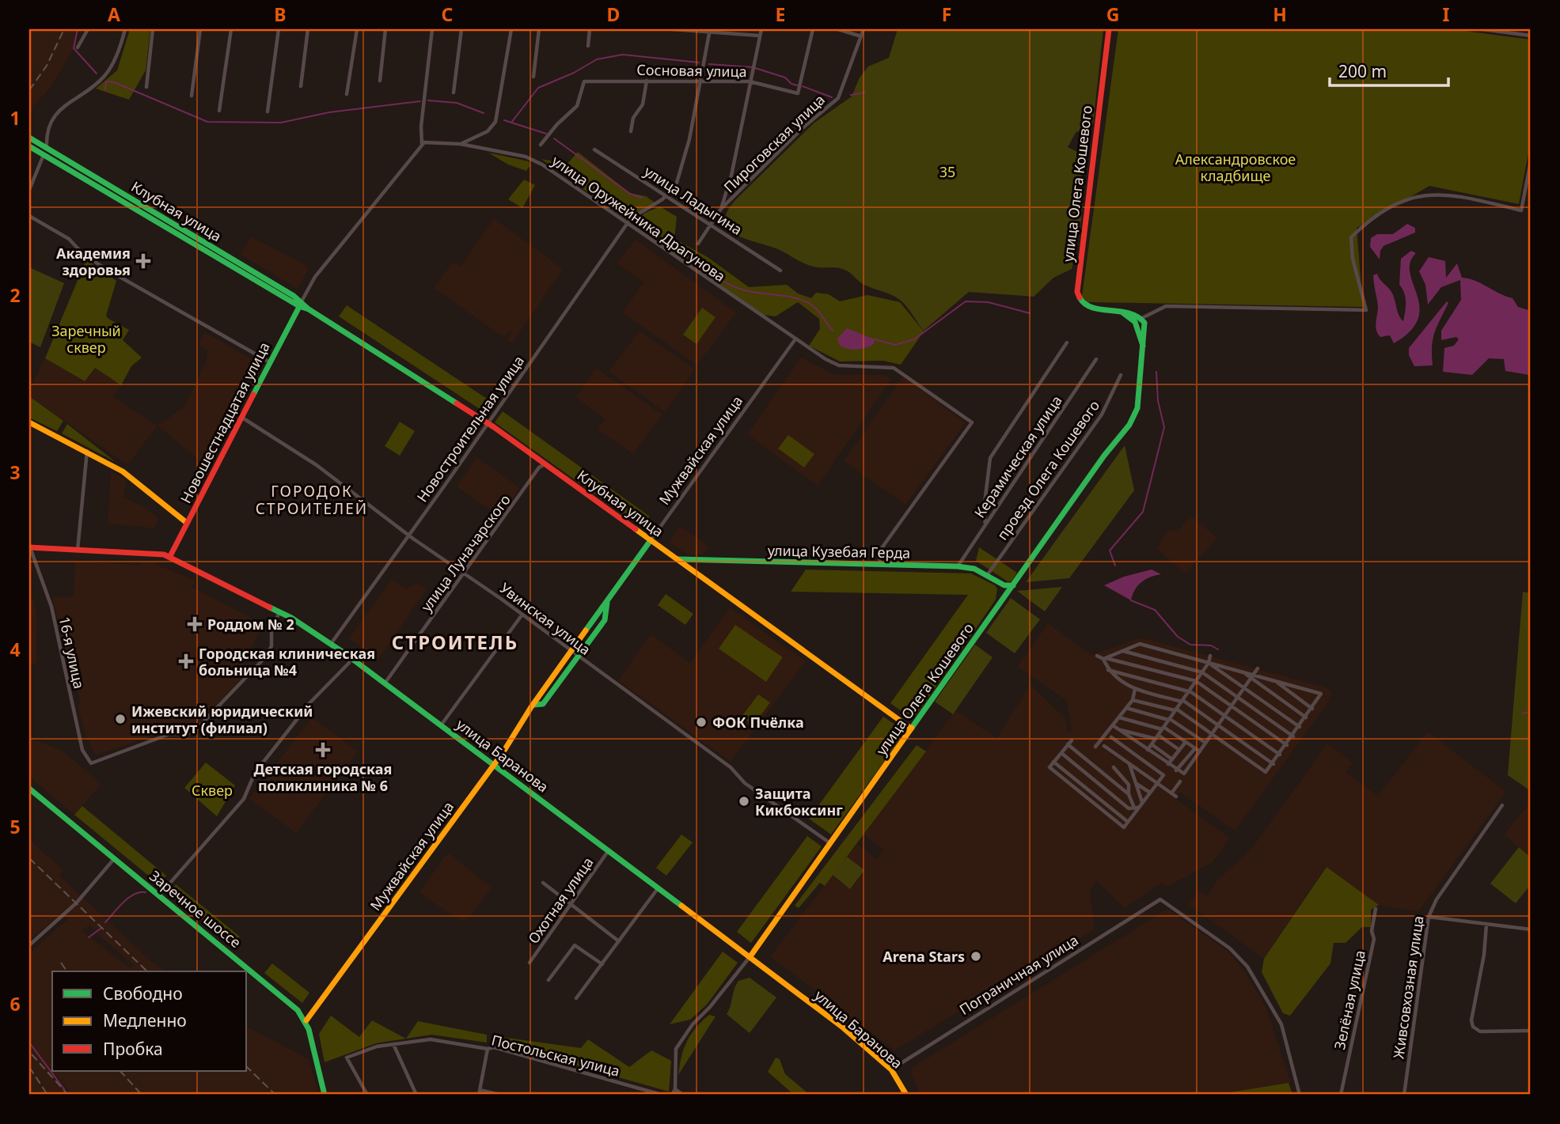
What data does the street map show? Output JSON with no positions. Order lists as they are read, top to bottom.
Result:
{
  "streets": {
    "main road": [
      "улица Олега Кошевого",
      "Клубная улица",
      "Новошестнадцатая улица",
      "Мужвайская улица",
      "улица Кузебая Герда",
      "улица Баранова",
      "Заречное шоссе"
    ],
    "street": [
      "Сосновая улица",
      "Пироговская улица",
      "улица Ладыгина",
      "улица Оружейника Драгунова",
      "Новостроительная улица",
      "Керамическая улица",
      "проезд Олега Кошевого",
      "улица Луначарского",
      "Увинская улица",
      "16-я улица",
      "Охотная улица",
      "Пограничная улица",
      "Живсовхозная улица",
      "Зелёная улица",
      "Постольская улица"
    ]
  },
  "crossings": [
    ["улица Олега Кошевого", "Клубная улица"],
    ["улица Олега Кошевого", "улица Кузебая Герда"],
    ["улица Олега Кошевого", "Увинская улица"],
    ["улица Олега Кошевого", "улица Баранова"],
    ["улица Ладыгина", "Новостроительная улица"],
    ["Клубная улица", "Новошестнадцатая улица"],
    ["Клубная улица", "Новостроительная улица"],
    ["Клубная улица", "Мужвайская улица"],
    ["Клубная улица", "улица Кузебая Герда"],
    ["Клубная улица", "улица Луначарского"],
    ["улица Оружейника Драгунова", "Новостроительная улица"],
    ["улица Оружейника Драгунова", "Мужвайская улица"],
    ["улица Оружейника Драгунова", "улица Кузебая Герда"],
    ["Новошестнадцатая улица", "Увинская улица"],
    ["Новошестнадцатая улица", "улица Баранова"],
    ["Новостроительная улица", "Увинская улица"],
    ["Новостроительная улица", "улица Баранова"],
    ["Мужвайская улица", "Увинская улица"],
    ["Мужвайская улица", "улица Баранова"],
    ["Мужвайская улица", "Заречное шоссе"],
    ["Керамическая улица", "улица Кузебая Герда"],
    ["проезд Олега Кошевого", "улица Кузебая Герда"],
    ["улица Луначарского", "Увинская улица"],
    ["улица Луначарского", "улица Баранова"],
    ["16-я улица", "улица Баранова"],
    ["улица Баранова", "Охотная улица"],
    ["улица Баранова", "Пограничная улица"]
  ],
  "districts": ["ГОРОДОК СТРОИТЕЛЕЙ", "СТРОИТЕЛЬ"],
  "parks": [
    "Александровское кладбище",
    "35",
    "Заречный сквер",
    "Сквер"
  ],
  "places": {
    "health": [
      "Академия здоровья",
      "Роддом № 2",
      "Городская клиническая больница №4",
      "Детская городская поликлиника № 6"
    ],
    "other": [
      "Ижевский юридический институт (филиал)",
      "ФОК Пчёлка",
      "Защита Кикбоксинг",
      "Arena Stars"
    ]
  },
  "legend": ["Свободно", "Медленно", "Пробка"],
  "scale_bar": "200 m",
  "grid": {
    "columns": [
      "A",
      "B",
      "C",
      "D",
      "E",
      "F",
      "G",
      "H",
      "I"
    ],
    "rows": [
      "1",
      "2",
      "3",
      "4",
      "5",
      "6"
    ]
  }
}
